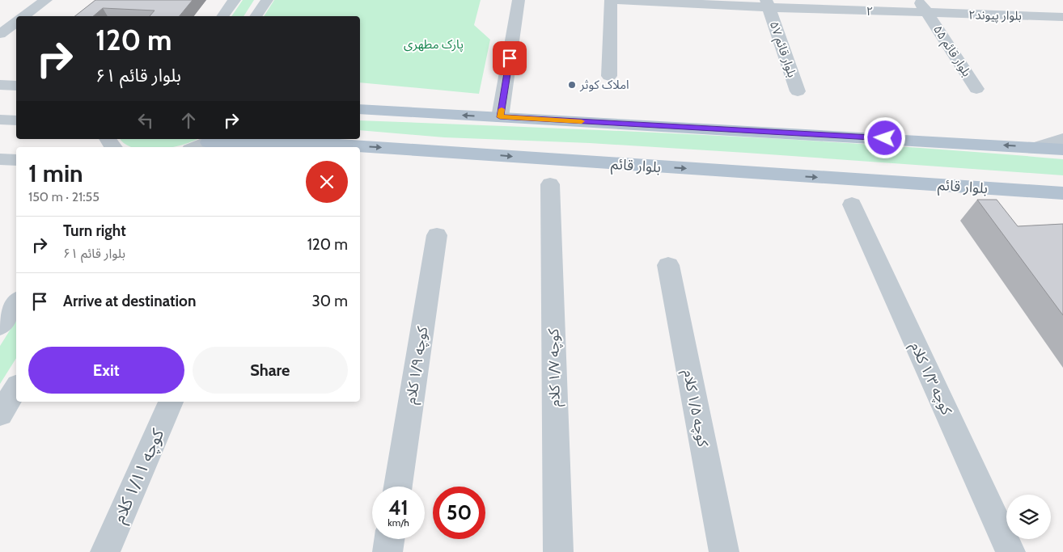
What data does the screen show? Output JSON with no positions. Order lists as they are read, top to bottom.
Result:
{
  "streets": {
    "main road": ["بلوار قائم"],
    "street": [
      "۲",
      "بلوار پیوند۲",
      "بلوار قائم ۵۷",
      "بلوار قائم ۵۵",
      "کوچه ۱/۹ کلام",
      "کوچه ۱/۷ کلام",
      "کوچه ۱/۳ کلام",
      "کوچه ۱/۵ کلام",
      "کوچه ۱/۱۱ کلام"
    ]
  },
  "crossings": [
    ["۲", "بلوار پیوند۲"],
    ["۲", "بلوار قائم ۵۷"],
    ["۲", "بلوار قائم ۵۵"],
    ["بلوار پیوند۲", "بلوار قائم ۵۵"]
  ],
  "parks": ["پارک مطهری"],
  "places": ["املاک کوثر"],
  "page": {
    "turn": ["120 m", "بلوار قائم ۶۱"],
    "heading": ["1 min", "150 m · 21:55"],
    "list": [
      {
        "name": "Turn right",
        "note": "بلوار قائم ۶۱",
        "value": "120 m"
      },
      {
        "name": "Arrive at destination",
        "value": "30 m"
      }
    ],
    "buttons": ["Exit", "Share"],
    "speed": "41 km/h",
    "limit": "50"
  }
}
